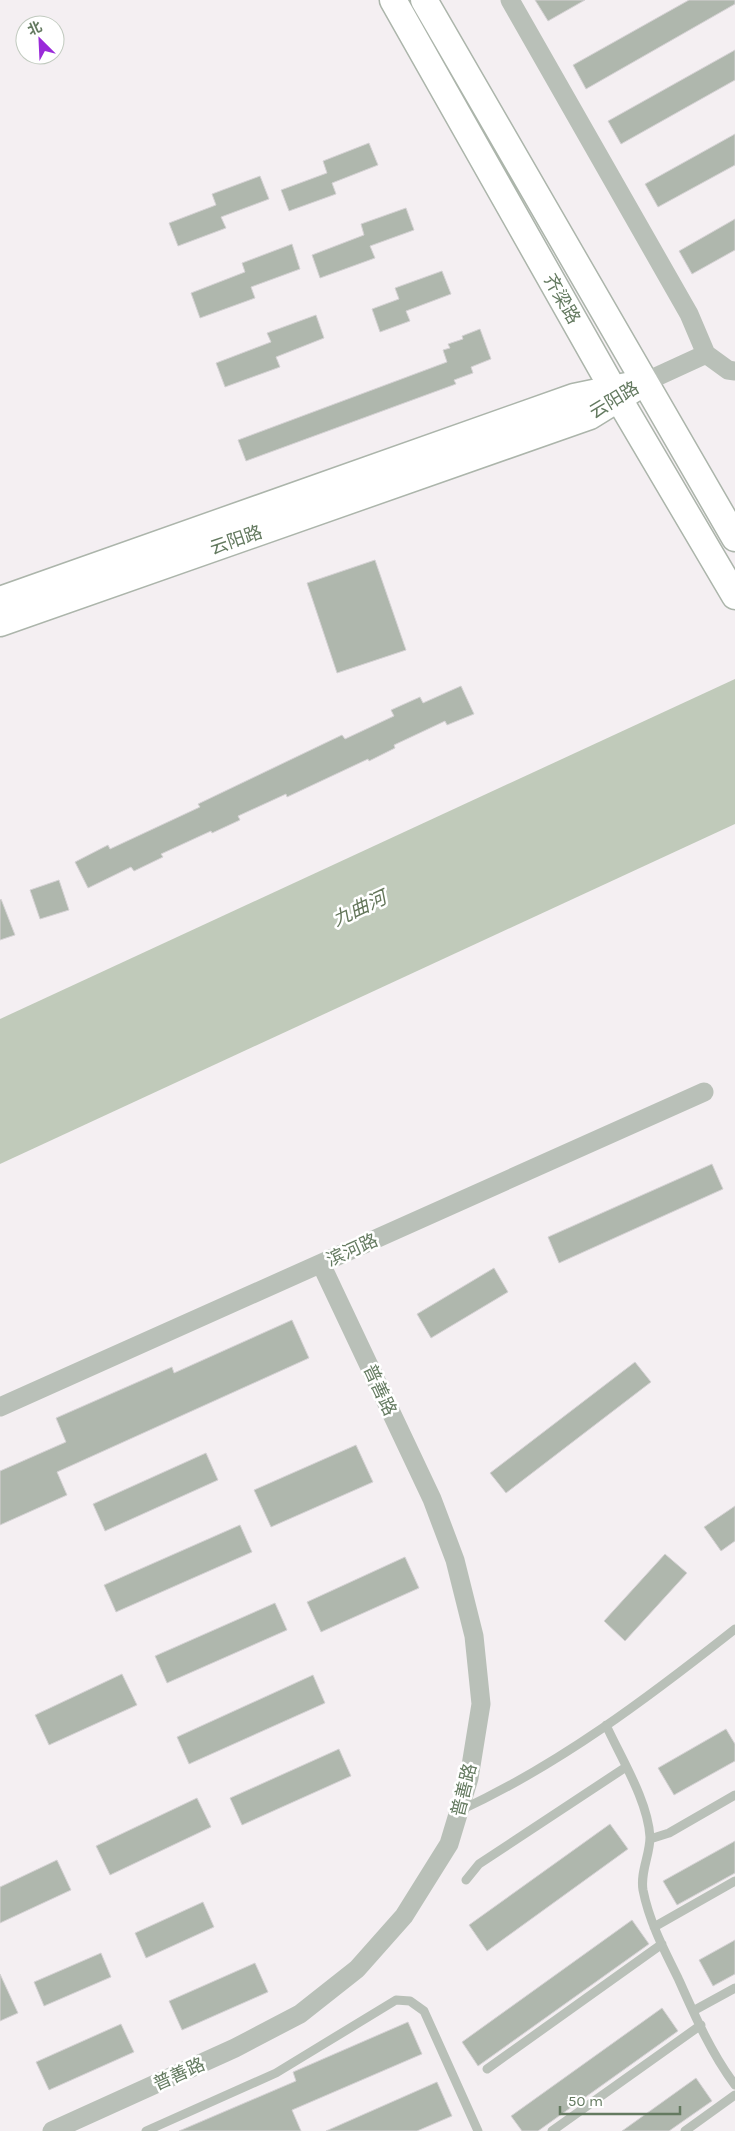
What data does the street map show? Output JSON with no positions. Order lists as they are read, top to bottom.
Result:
{
  "streets": {
    "street": [
      "齐梁路",
      "云阳路",
      "滨河路",
      "普善路"
    ]
  },
  "crossings": [
    ["齐梁路", "云阳路"],
    ["滨河路", "普善路"]
  ],
  "water": ["九曲河"],
  "scale_bar": "50 m",
  "north": "top left"
}
